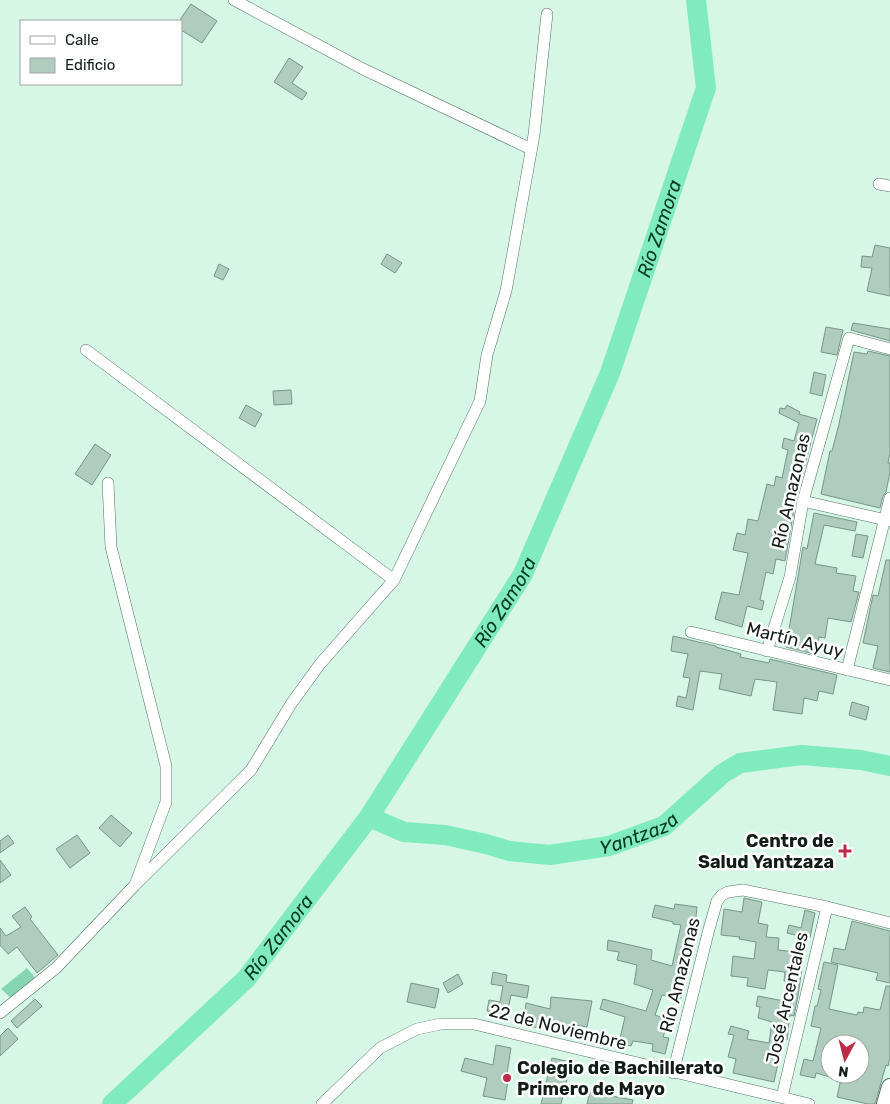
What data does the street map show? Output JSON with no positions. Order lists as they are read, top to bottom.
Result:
{
  "streets": {
    "street": [
      "Río Amazonas",
      "Martín Ayuy",
      "José Arcentales",
      "22 de Noviembre"
    ]
  },
  "crossings": [
    ["Río Amazonas", "Martín Ayuy"],
    ["Río Amazonas", "José Arcentales"],
    ["Río Amazonas", "22 de Noviembre"],
    ["José Arcentales", "22 de Noviembre"]
  ],
  "water": ["Río Zamora", "Yantzaza"],
  "places": {
    "health": ["Centro de Salud Yantzaza"],
    "other": ["Colegio de Bachillerato Primero de Mayo"]
  },
  "legend": ["Calle", "Edificio"],
  "north": "bottom"
}
